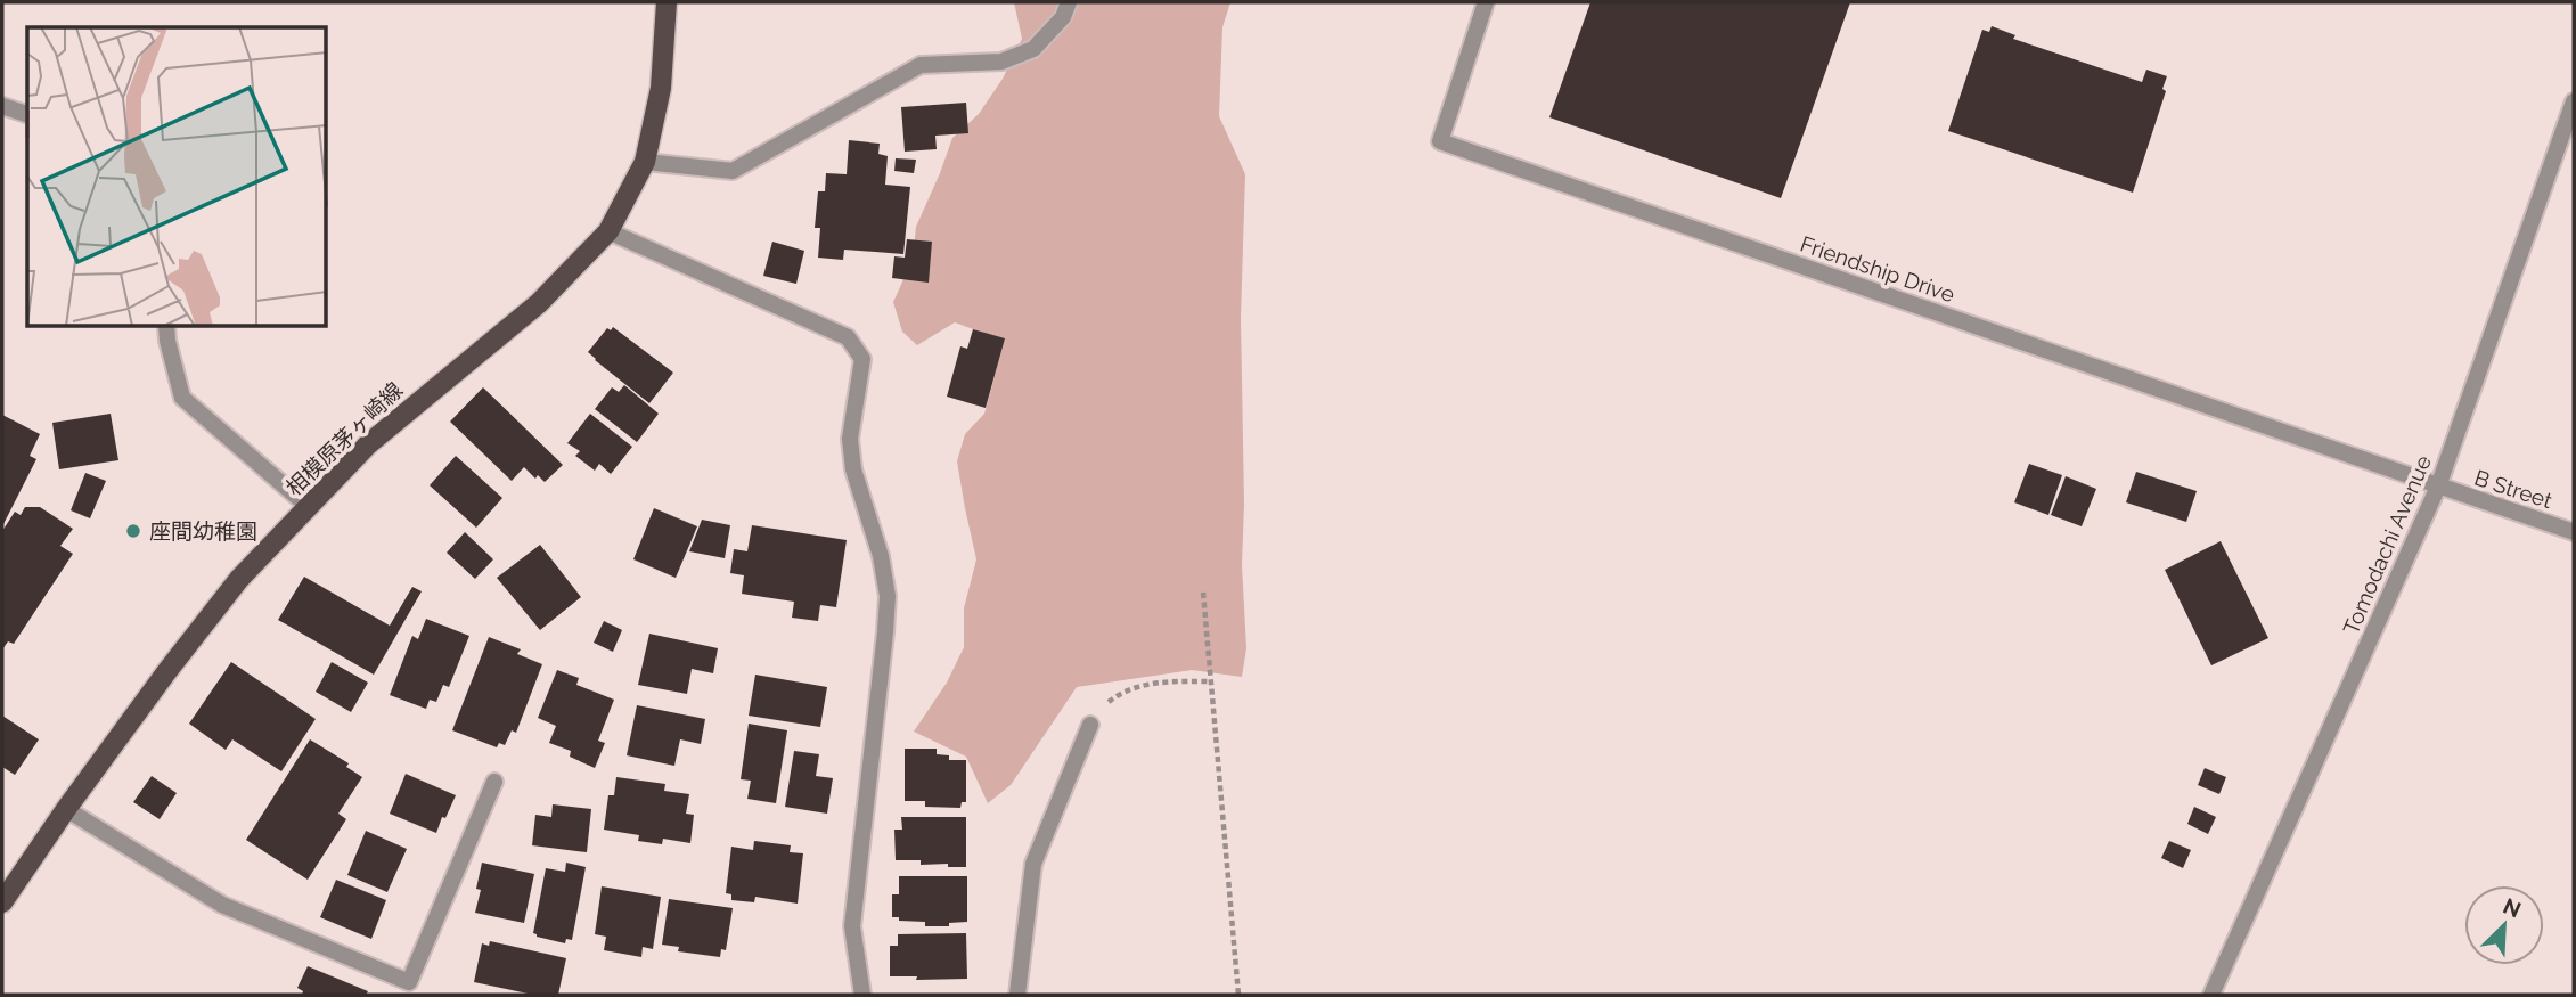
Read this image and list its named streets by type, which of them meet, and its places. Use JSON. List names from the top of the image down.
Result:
{
  "streets": {
    "main road": ["相模原茅ヶ崎線"],
    "street": ["Friendship Drive", "B Street", "Tomodachi Avenue"]
  },
  "crossings": [
    ["Friendship Drive", "B Street"],
    ["Friendship Drive", "Tomodachi Avenue"],
    ["B Street", "Tomodachi Avenue"]
  ],
  "places": ["座間幼稚園"],
  "north": "top right"
}
